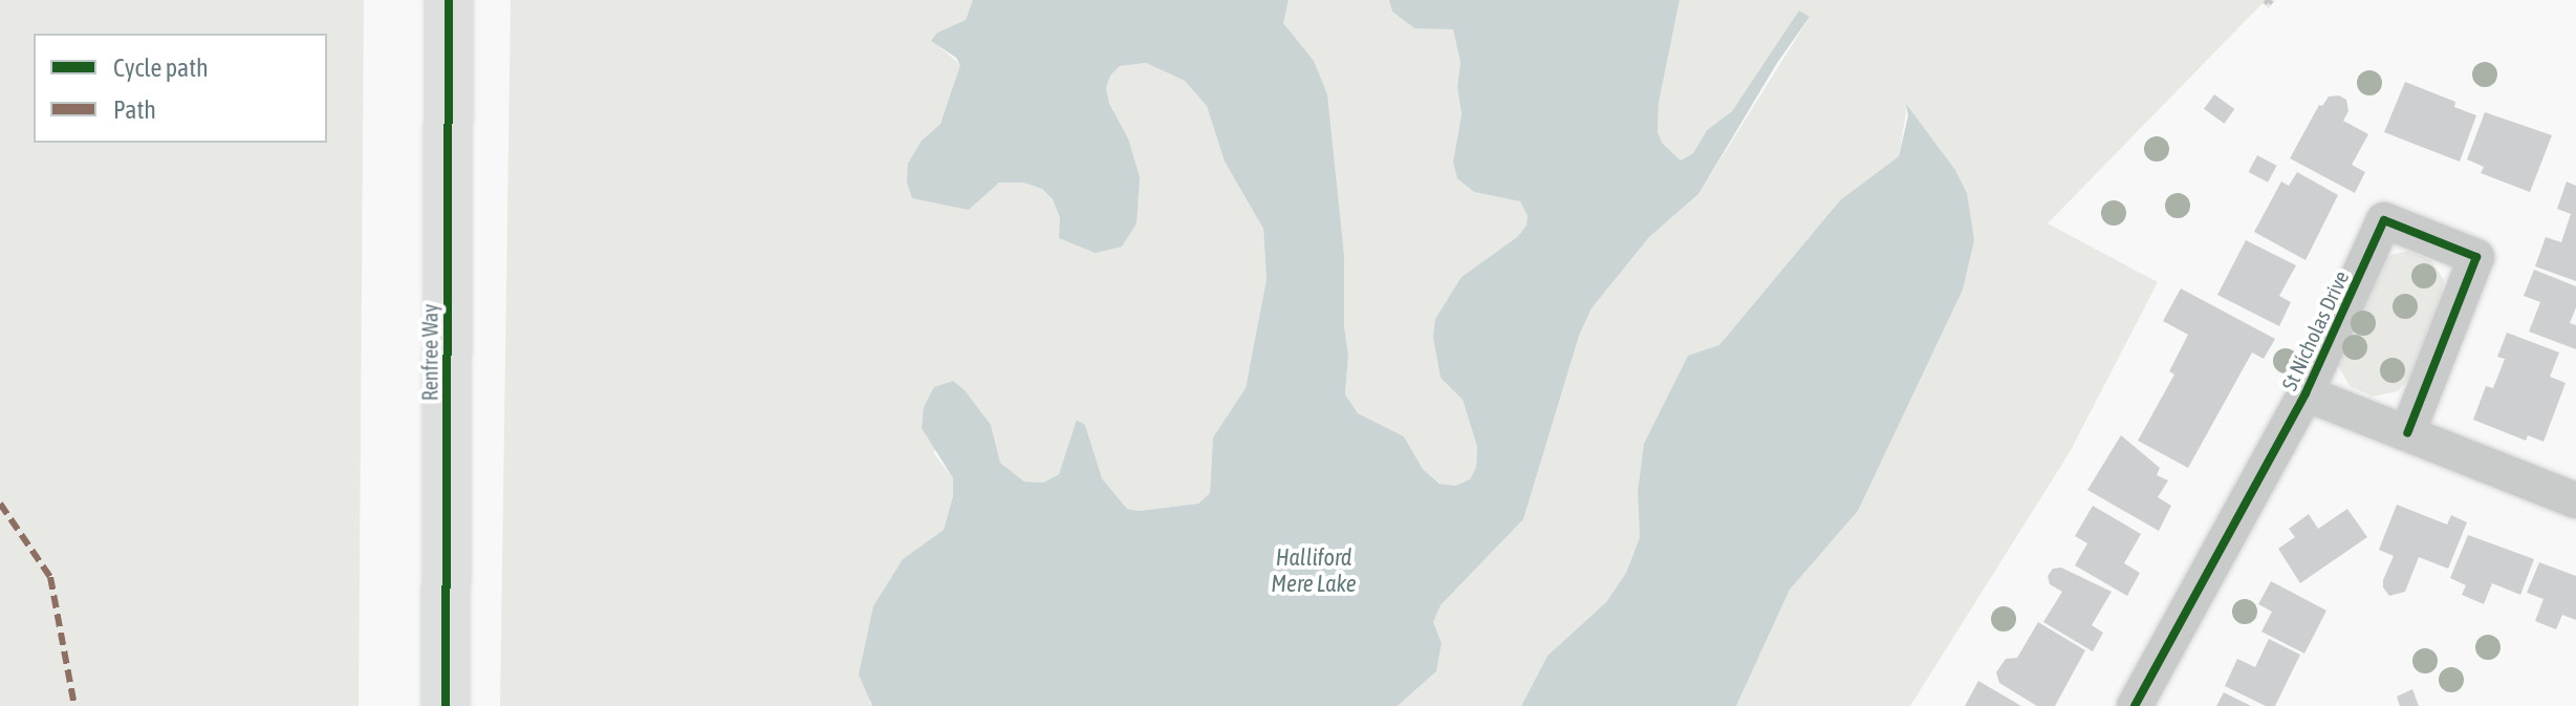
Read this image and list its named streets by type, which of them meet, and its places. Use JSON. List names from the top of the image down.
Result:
{
  "streets": {
    "main road": ["Renfree Way"],
    "street": ["St Nicholas Drive"]
  },
  "water": ["Halliford Mere Lake"],
  "legend": ["Cycle path", "Path"]
}
